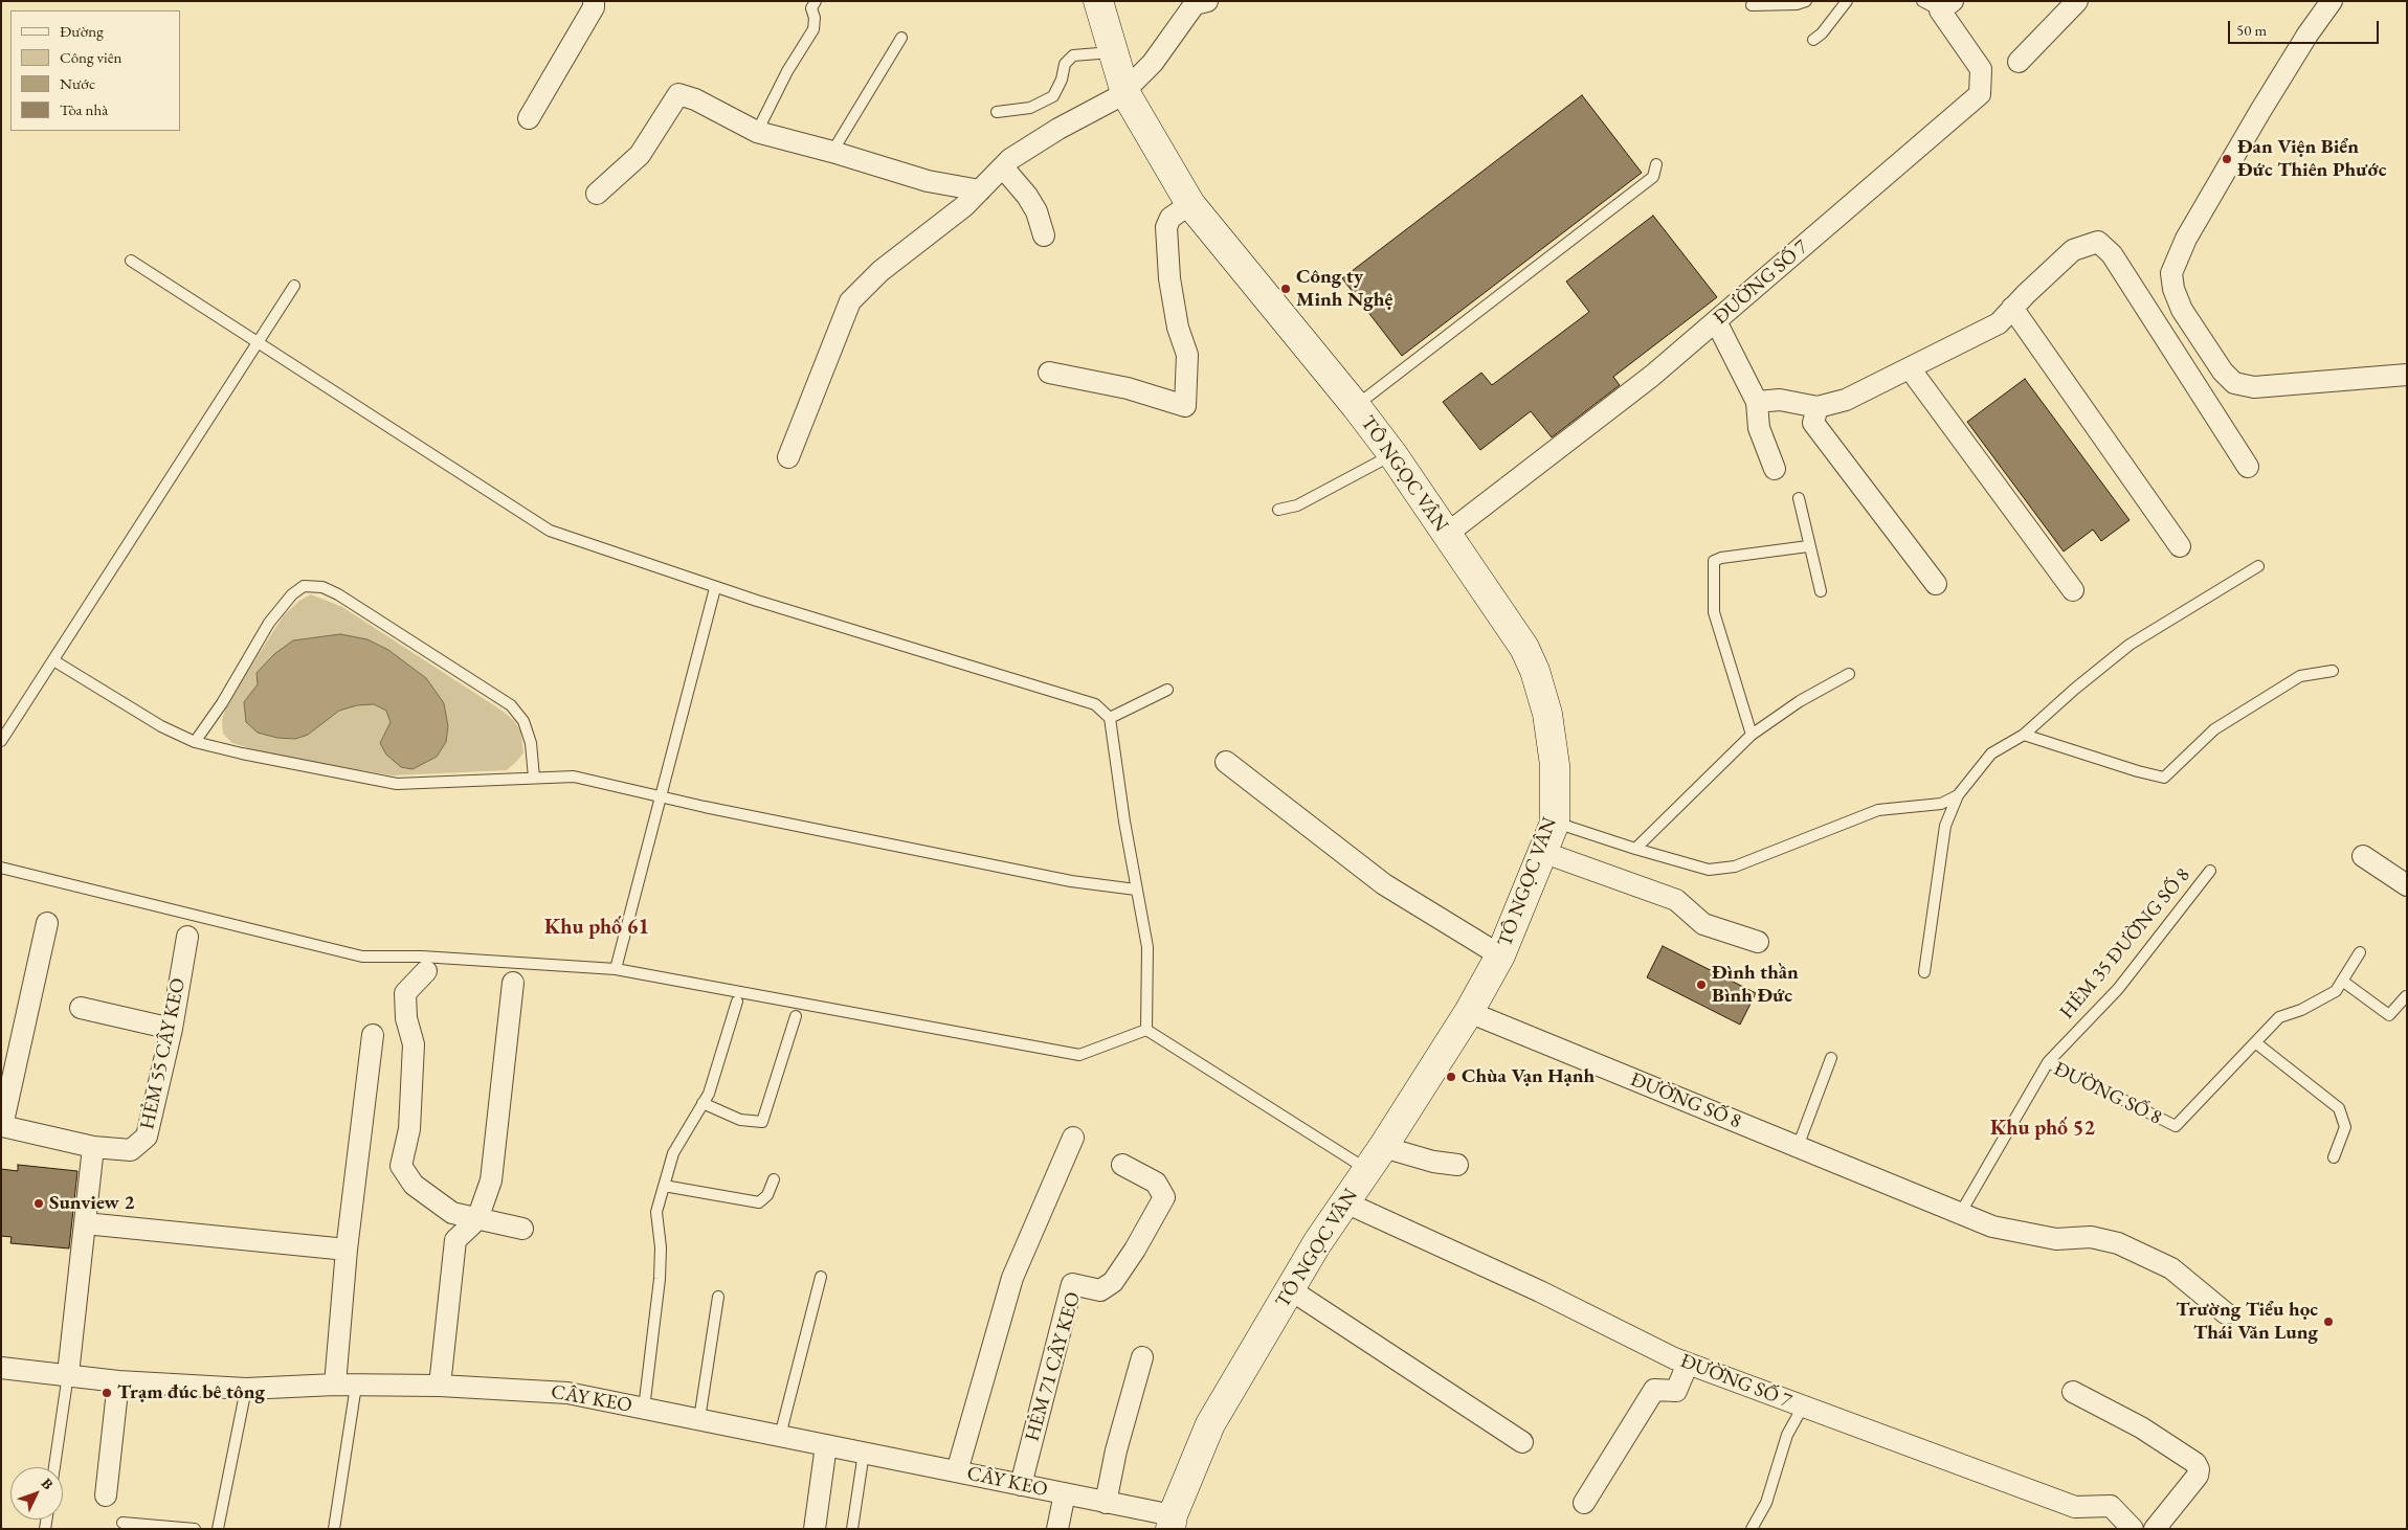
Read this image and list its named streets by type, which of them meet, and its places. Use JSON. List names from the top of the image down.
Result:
{
  "streets": {
    "main road": ["TÔ NGỌC VÂN"],
    "street": [
      "ĐƯỜNG SỐ 7",
      "HẺM 55 CÂY KEO",
      "ĐƯỜNG SỐ 8",
      "HẺM 71 CÂY KEO",
      "CÂY KEO"
    ],
    "lane": ["HẺM 35 ĐƯỜNG SỐ 8"]
  },
  "crossings": [
    ["ĐƯỜNG SỐ 7", "TÔ NGỌC VÂN"],
    ["TÔ NGỌC VÂN", "ĐƯỜNG SỐ 8"],
    ["TÔ NGỌC VÂN", "CÂY KEO"],
    ["HẺM 35 ĐƯỜNG SỐ 8", "ĐƯỜNG SỐ 8"],
    ["HẺM 71 CÂY KEO", "CÂY KEO"]
  ],
  "districts": ["Khu phố 61", "Khu phố 52"],
  "places": [
    "Đan Viện Biển Đức Thiên Phước",
    "Công ty Minh Nghệ",
    "Đình thần Bình Đức",
    "Chùa Vạn Hạnh",
    "Sunview 2",
    "Trường Tiểu học Thái Văn Lung",
    "Trạm đúc bê tông"
  ],
  "legend": [
    "Đường",
    "Công viên",
    "Nước",
    "Tòa nhà"
  ],
  "scale_bar": "50 m",
  "north": "top right"
}
